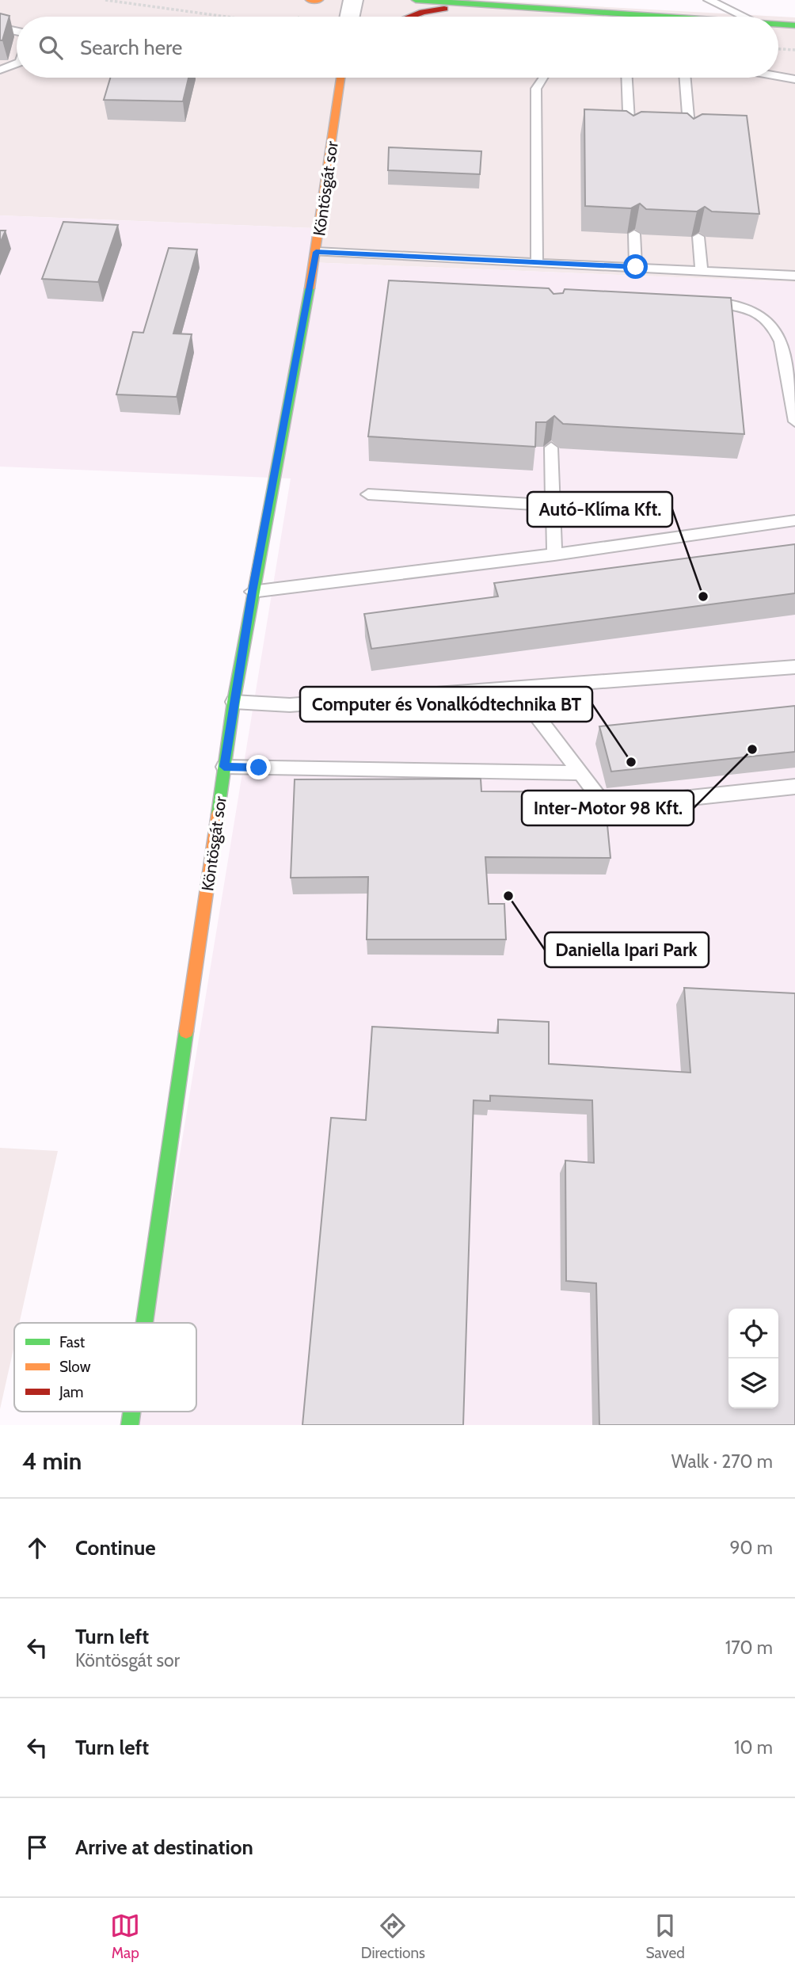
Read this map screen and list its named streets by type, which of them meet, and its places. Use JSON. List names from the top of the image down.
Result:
{
  "streets": {
    "street": ["Köntösgát sor"]
  },
  "places": [
    "Autó-Klíma Kft.",
    "Inter-Motor 98 Kft.",
    "Computer és Vonalkódtechnika BT",
    "Daniella Ipari Park"
  ],
  "legend": ["Fast", "Slow", "Jam"],
  "page": {
    "search": "Search here",
    "heading": ["4 min", "Walk · 270 m"],
    "list": [
      ["Continue", "90 m"],
      ["Turn left", "Köntösgát sor", "170 m"],
      ["Turn left", "10 m"],
      "Arrive at destination"
    ],
    "nav": ["Map", "Directions", "Saved"]
  }
}
